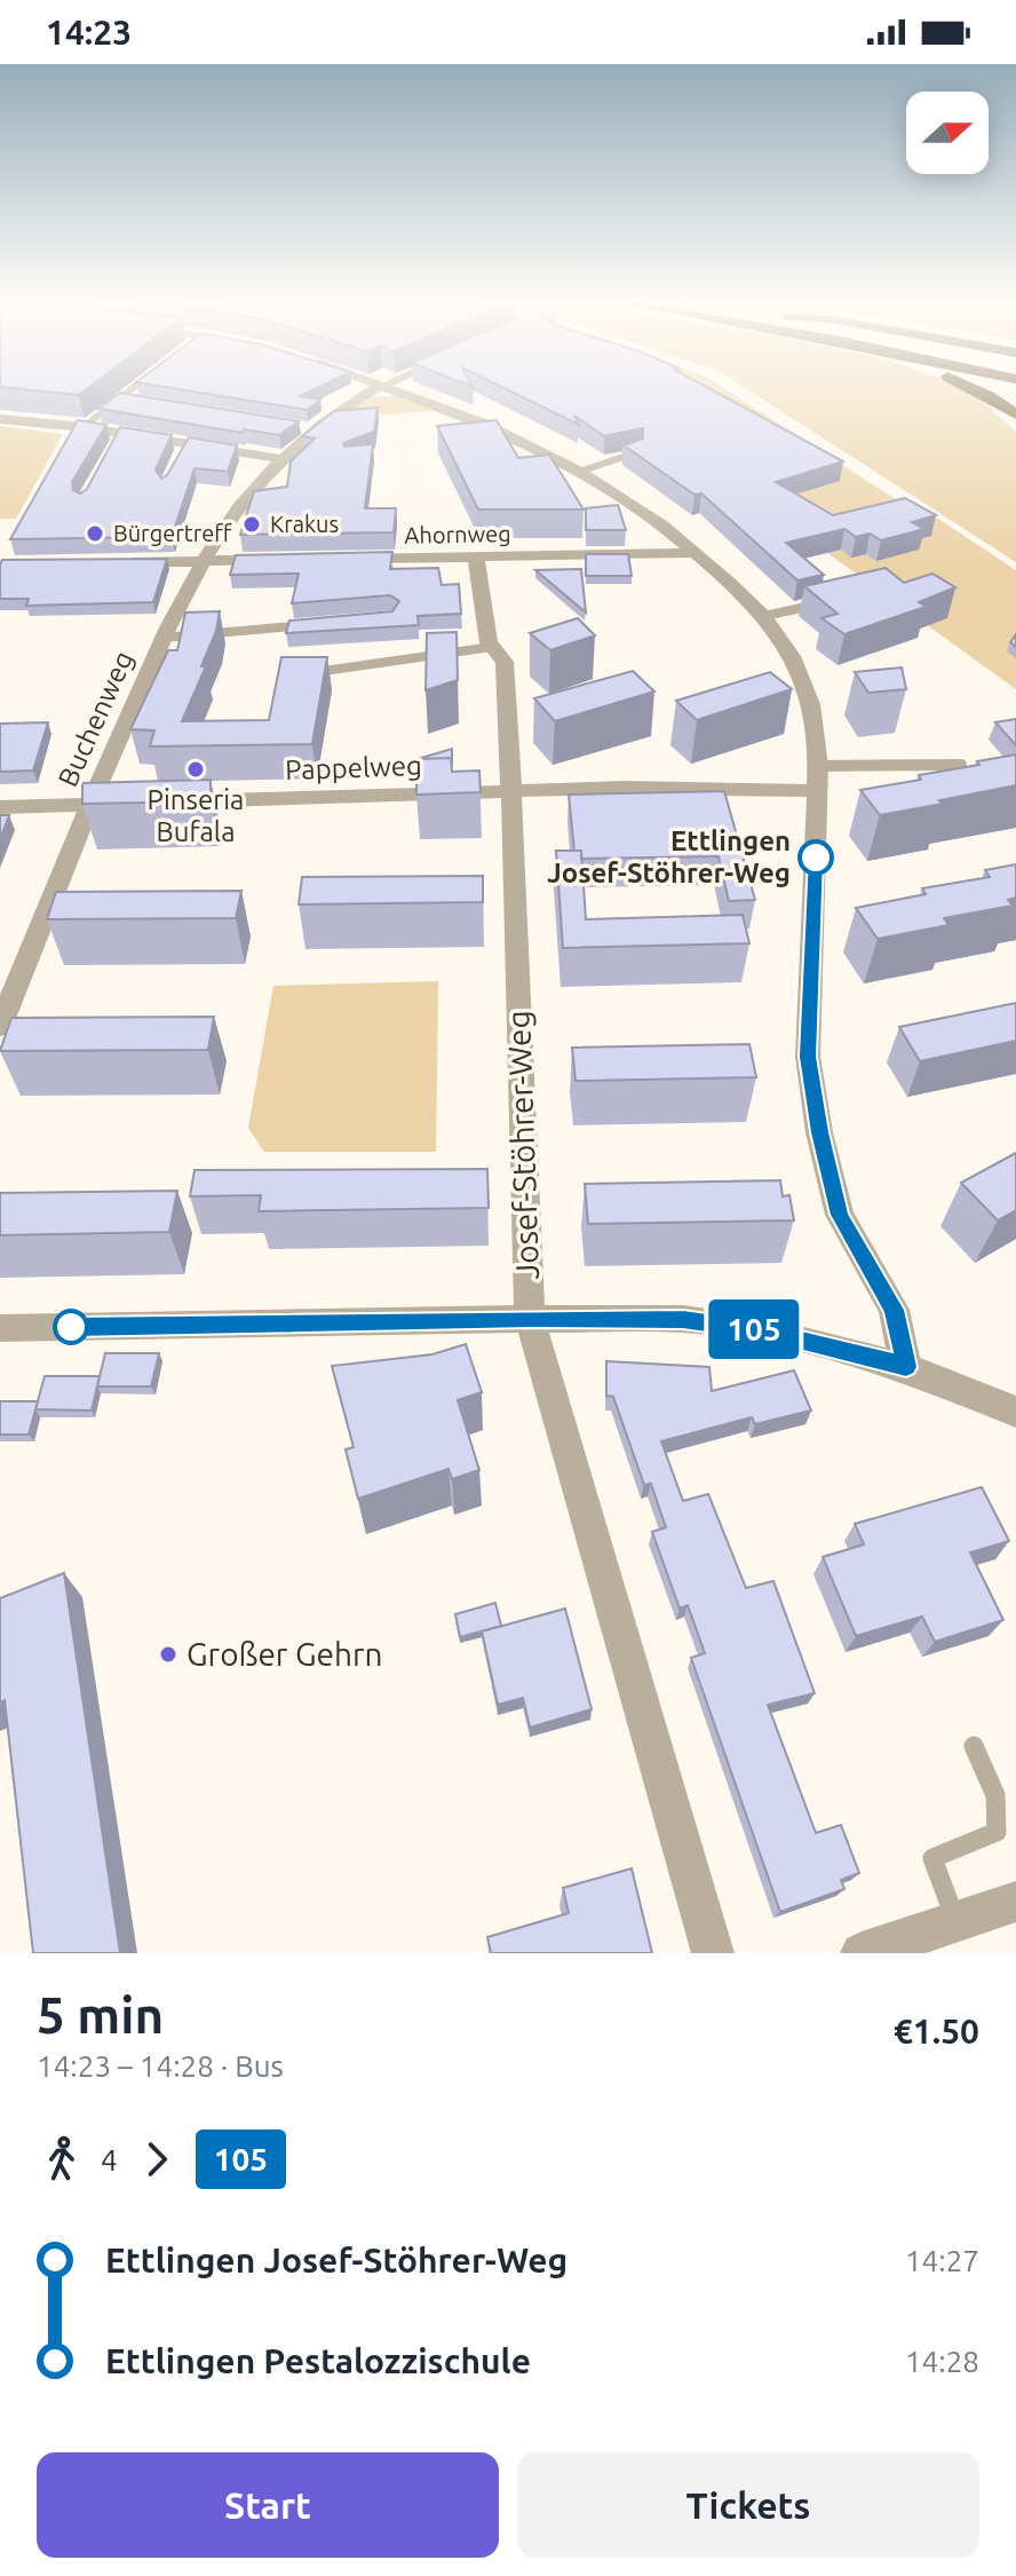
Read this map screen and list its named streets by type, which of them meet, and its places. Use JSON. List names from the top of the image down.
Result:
{
  "streets": {
    "street": [
      "Ahornweg",
      "Buchenweg",
      "Pappelweg",
      "Josef-Stöhrer-Weg"
    ]
  },
  "crossings": [
    ["Ahornweg", "Josef-Stöhrer-Weg"],
    ["Buchenweg", "Pappelweg"],
    ["Pappelweg", "Josef-Stöhrer-Weg"]
  ],
  "places": [
    "Krakus",
    "Bürgertreff",
    "Pinseria Bufala",
    "Ettlingen Josef-Stöhrer-Weg",
    "Großer Gehrn"
  ],
  "lines": ["bus line 105"],
  "north": "right",
  "page": {
    "status": "14:23",
    "on_map": "105",
    "heading": ["5 min", "14:23 – 14:28 · Bus", "€1.50"],
    "legs": ["4", "105"],
    "list": [
      {
        "name": "Ettlingen Josef-Stöhrer-Weg",
        "value": "14:27"
      },
      {
        "name": "Ettlingen Pestalozzischule",
        "value": "14:28"
      }
    ],
    "buttons": ["Start", "Tickets"]
  }
}
